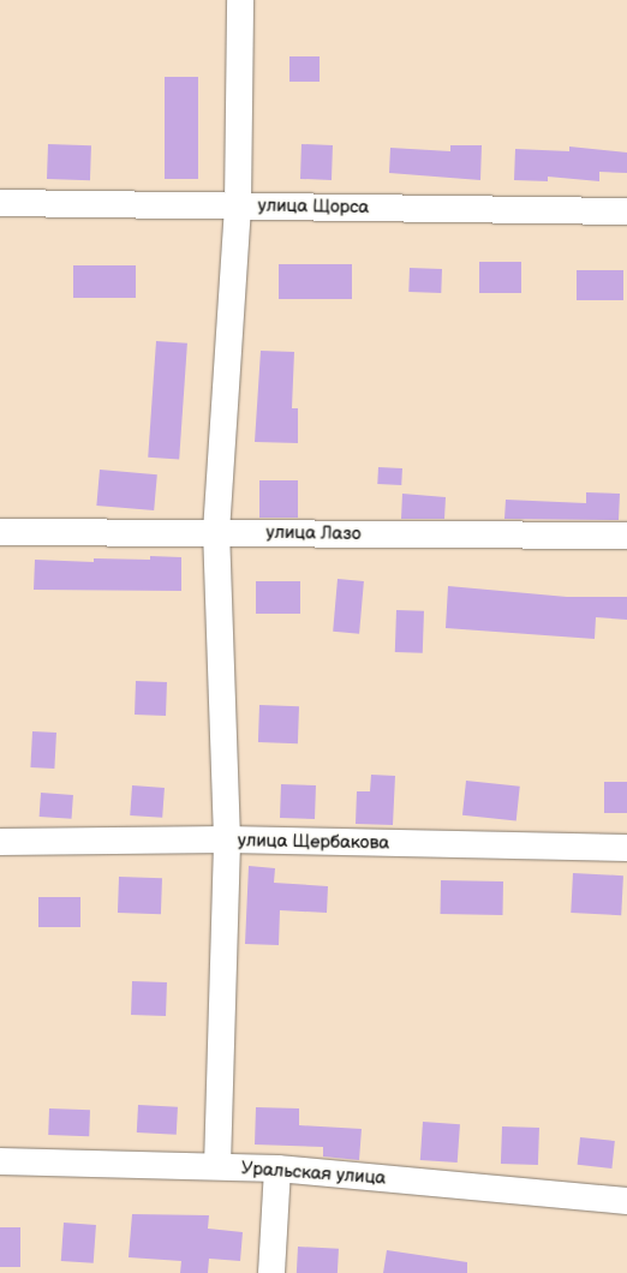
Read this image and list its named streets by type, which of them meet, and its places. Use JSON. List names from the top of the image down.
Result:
{
  "streets": {
    "street": [
      "улица Щорса",
      "улица Лазо",
      "улица Щербакова",
      "Уральская улица"
    ]
  }
}
